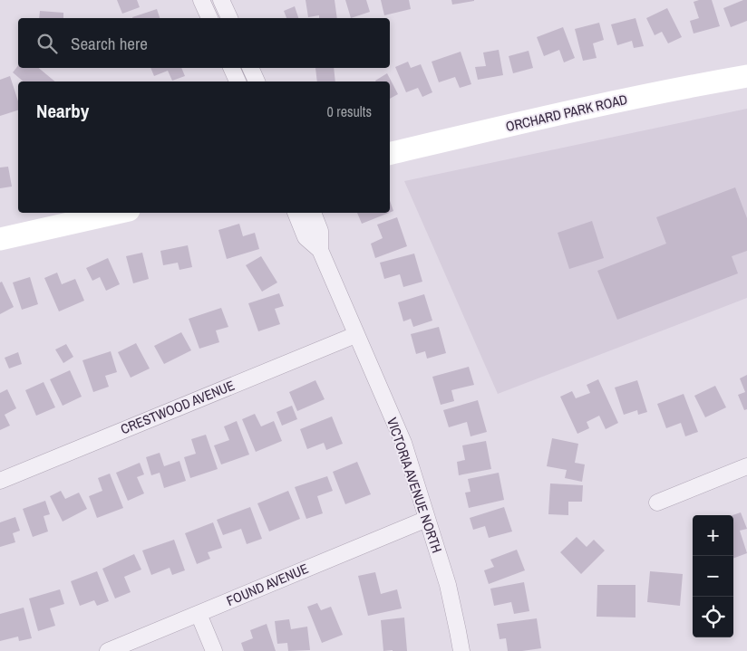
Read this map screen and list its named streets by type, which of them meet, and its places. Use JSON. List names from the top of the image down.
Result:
{
  "streets": {
    "street": [
      "ORCHARD PARK ROAD",
      "CRESTWOOD AVENUE",
      "VICTORIA AVENUE NORTH",
      "FOUND AVENUE"
    ]
  },
  "crossings": [
    ["CRESTWOOD AVENUE", "VICTORIA AVENUE NORTH"],
    ["VICTORIA AVENUE NORTH", "FOUND AVENUE"]
  ],
  "page": {
    "search": "Search here",
    "heading": ["Nearby", "0 results"],
    "map_buttons": ["+", "−"]
  }
}
